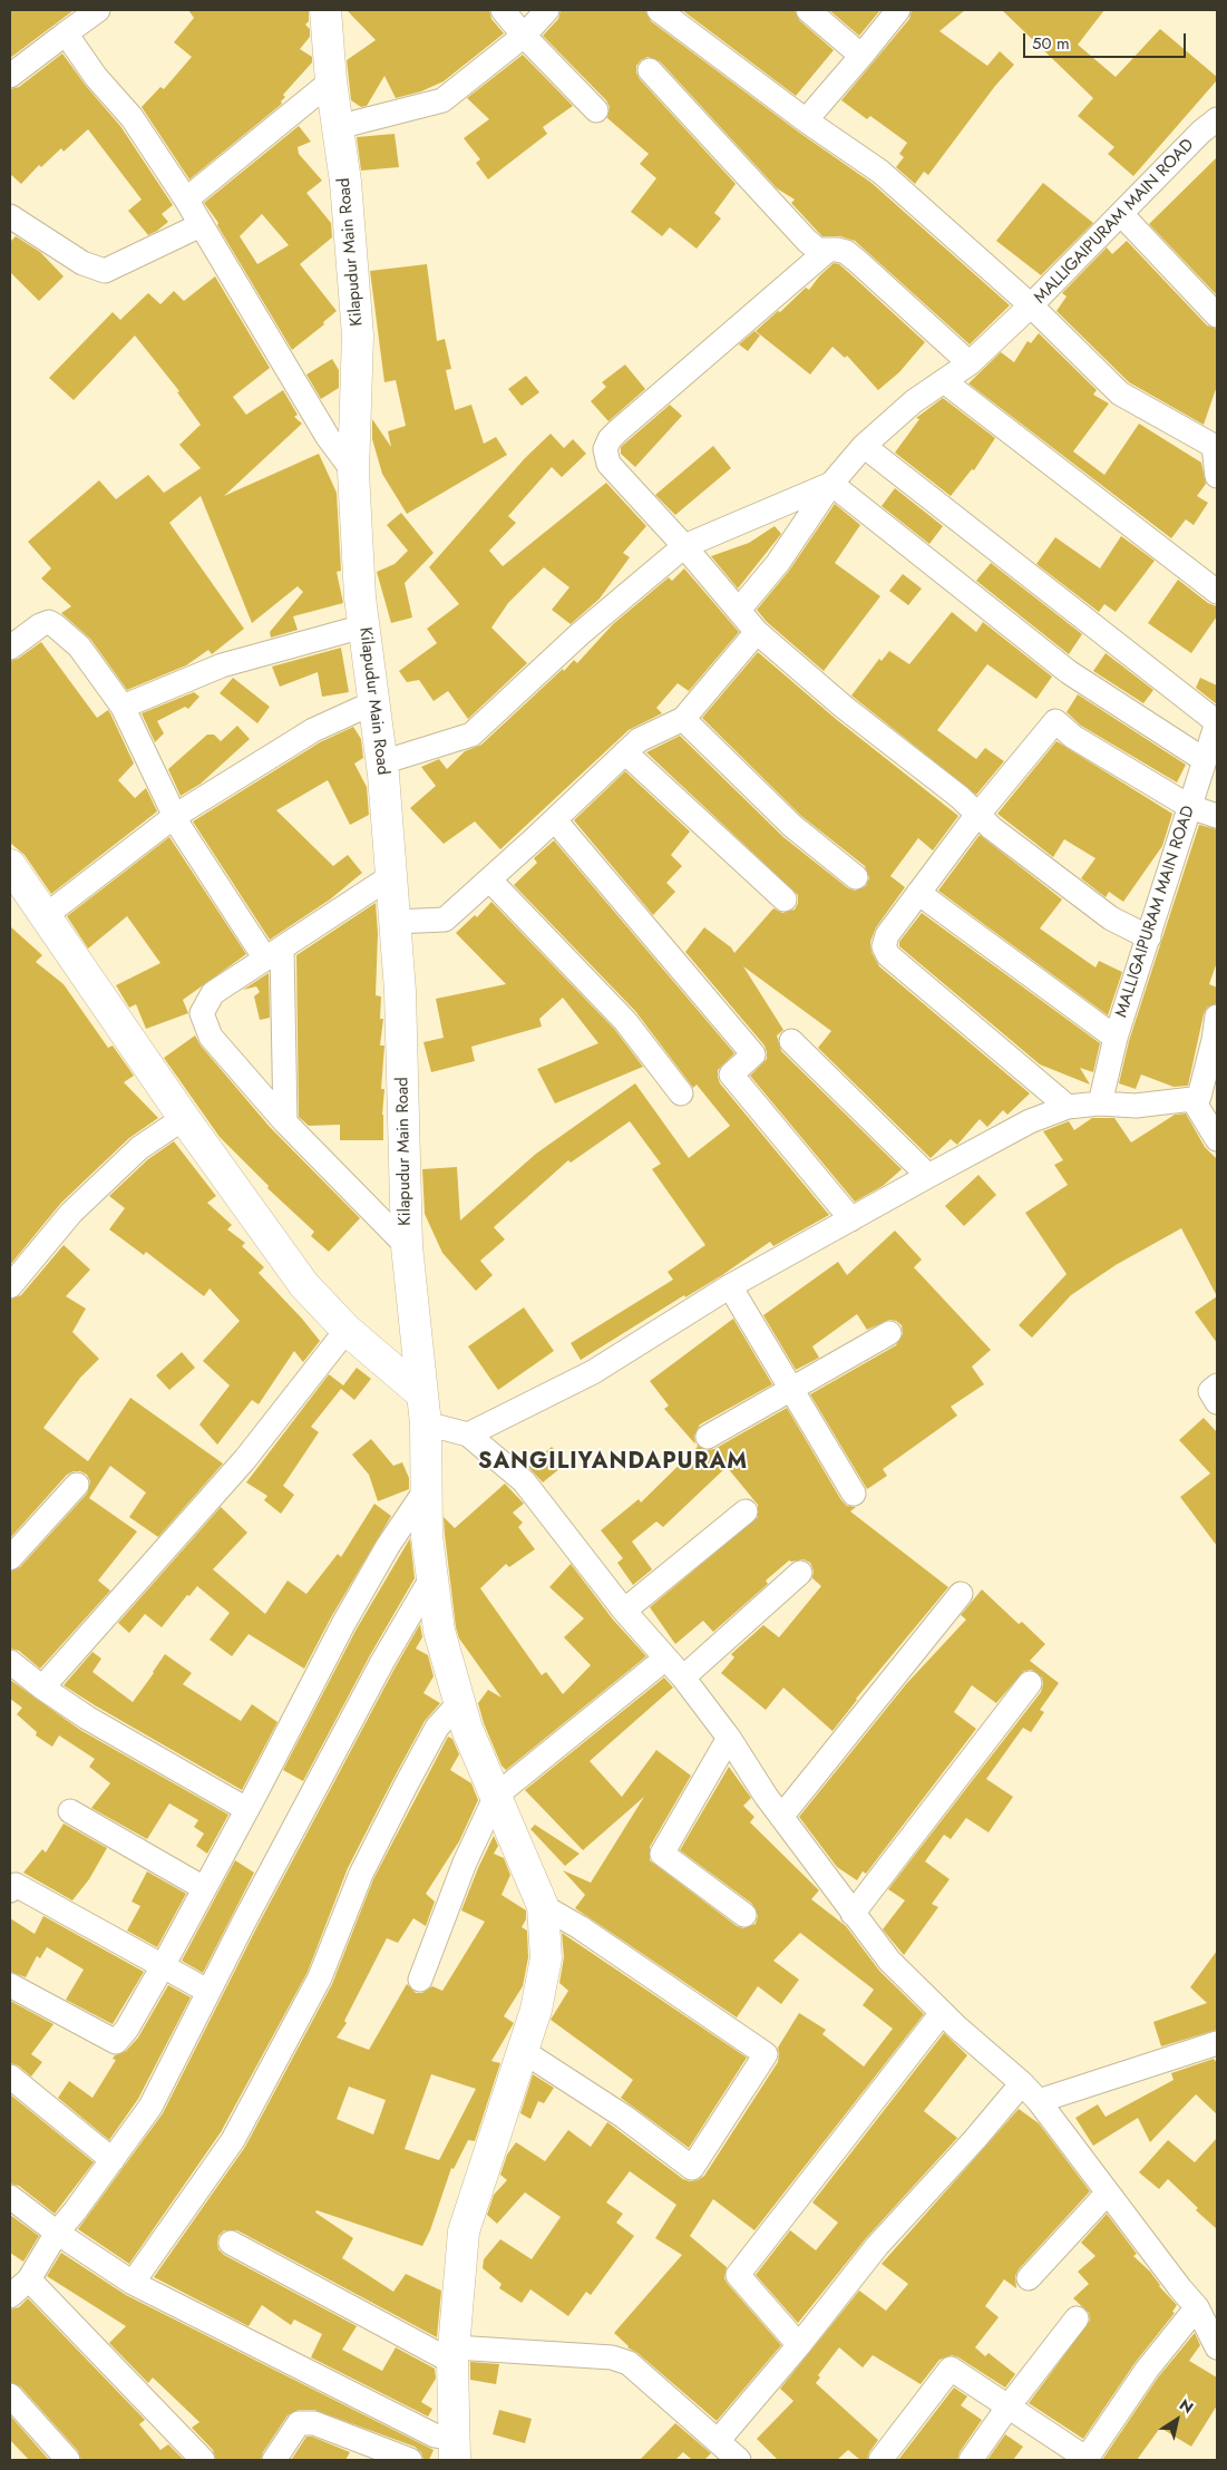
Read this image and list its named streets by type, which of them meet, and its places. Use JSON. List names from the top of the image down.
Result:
{
  "streets": {
    "main road": ["Kilapudur Main Road"],
    "street": ["MALLIGAIPURAM MAIN ROAD"]
  },
  "districts": ["SANGILIYANDAPURAM"],
  "scale_bar": "50 m",
  "north": "top right"
}
